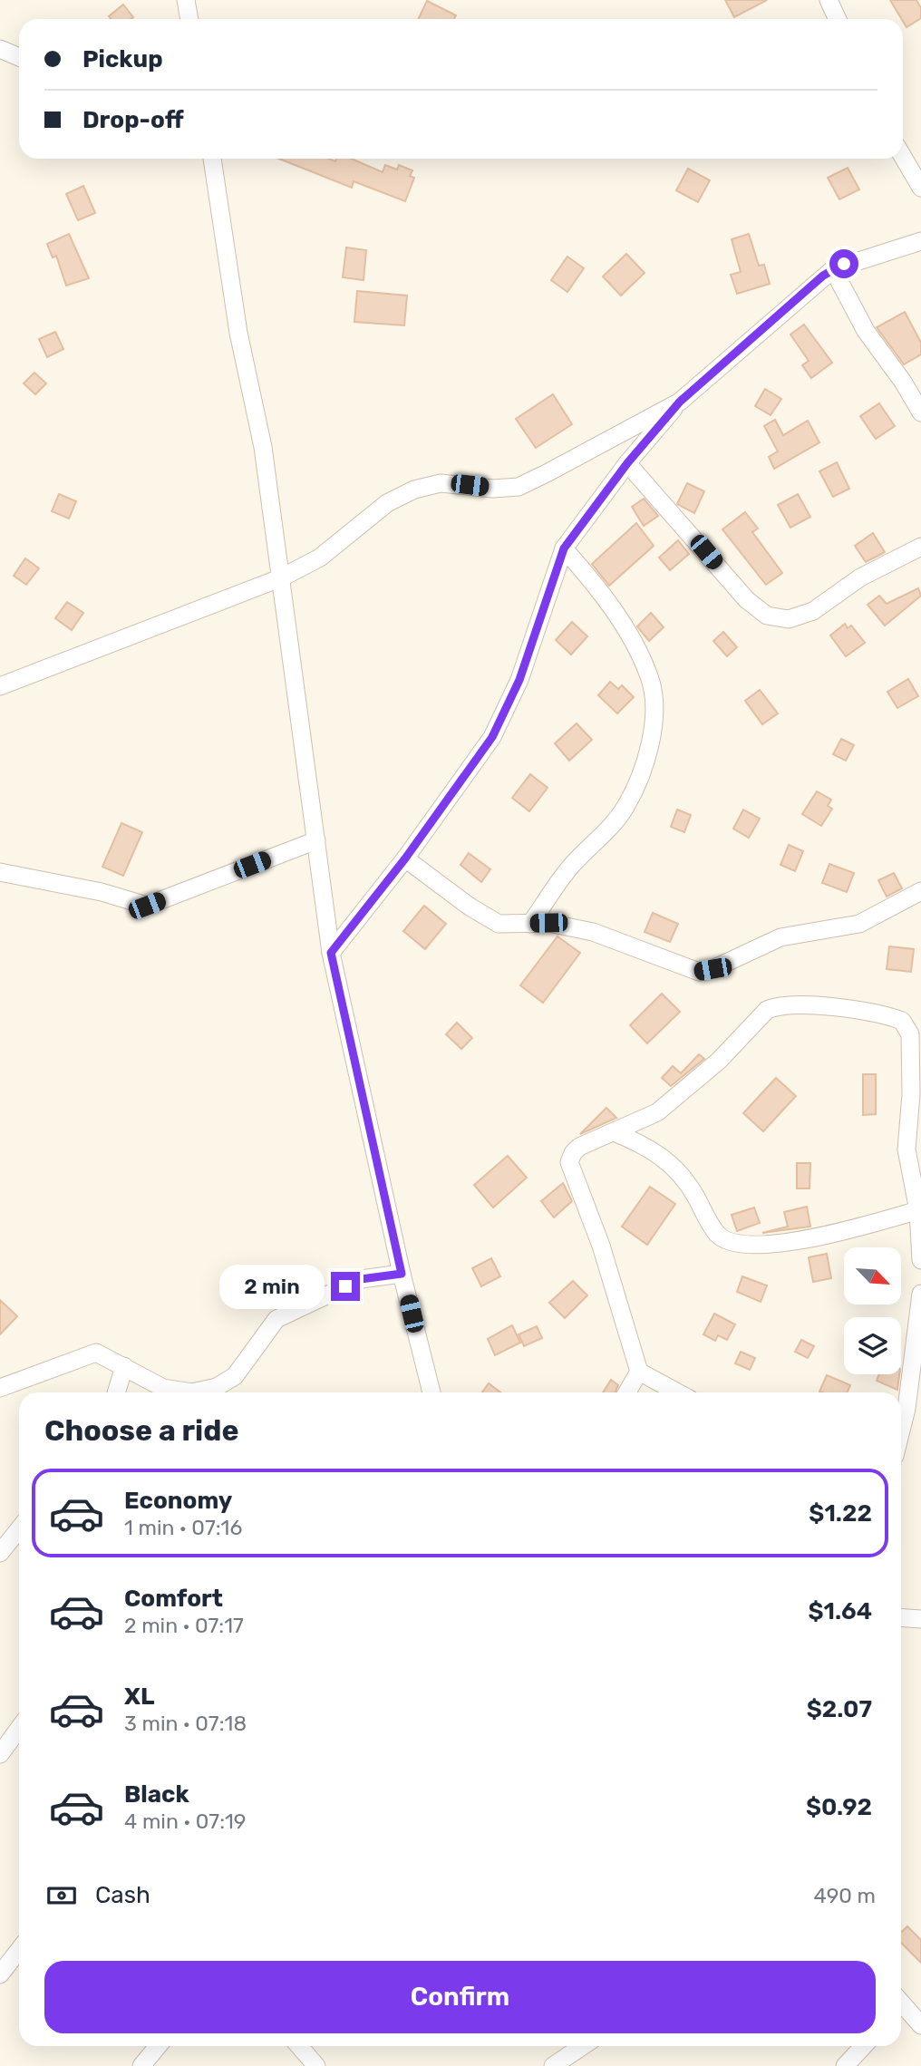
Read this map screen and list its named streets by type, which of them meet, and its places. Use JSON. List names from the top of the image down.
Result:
{
  "north": "bottom right",
  "page": {
    "banner": ["Pickup", "Drop-off"],
    "bubble": "2 min",
    "heading": "Choose a ride",
    "list": [
      {
        "name": "Economy",
        "note": "1 min · 07:16",
        "value": "$1.22"
      },
      {
        "name": "Comfort",
        "note": "2 min · 07:17",
        "value": "$1.64"
      },
      {
        "name": "XL",
        "note": "3 min · 07:18",
        "value": "$2.07"
      },
      {
        "name": "Black",
        "note": "4 min · 07:19",
        "value": "$0.92"
      }
    ],
    "pay": ["Cash", "490 m"],
    "buttons": "Confirm"
  }
}
